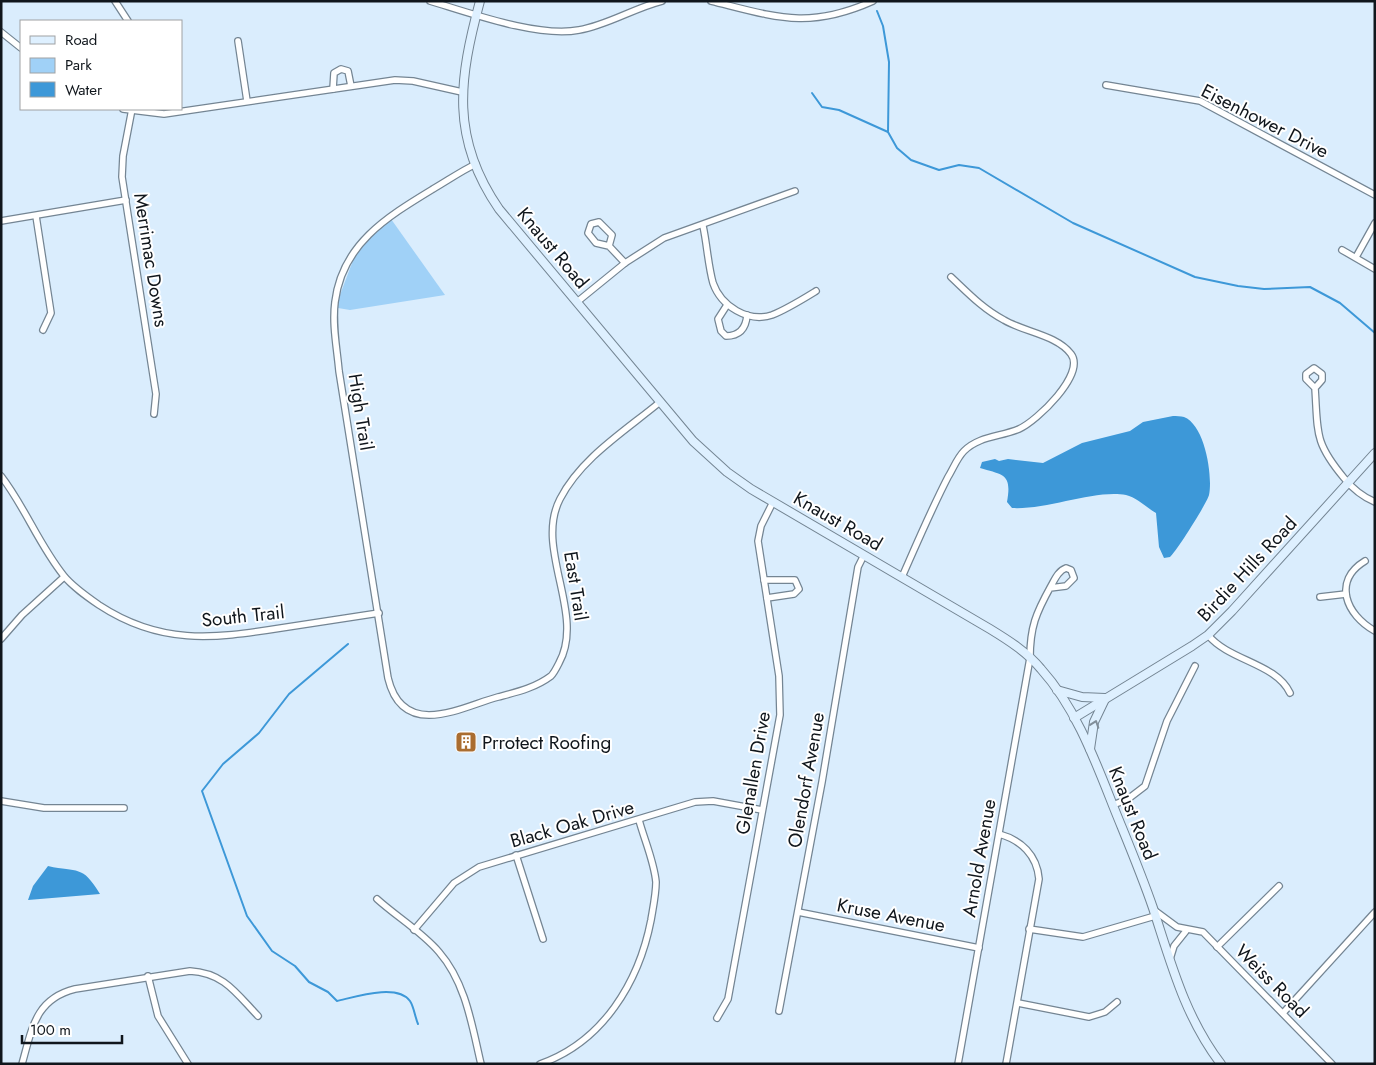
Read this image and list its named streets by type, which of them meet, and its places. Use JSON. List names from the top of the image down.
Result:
{
  "streets": {
    "main road": ["Knaust Road", "Birdie Hills Road"],
    "street": [
      "Eisenhower Drive",
      "Merrimac Downs",
      "High Trail",
      "East Trail",
      "South Trail",
      "Glenallen Drive",
      "Olendorf Avenue",
      "Black Oak Drive",
      "Arnold Avenue",
      "Kruse Avenue",
      "Weiss Road"
    ]
  },
  "crossings": [
    ["Knaust Road", "High Trail"],
    ["Knaust Road", "Birdie Hills Road"],
    ["Knaust Road", "East Trail"],
    ["Knaust Road", "Glenallen Drive"],
    ["Knaust Road", "Olendorf Avenue"],
    ["Knaust Road", "Arnold Avenue"],
    ["Knaust Road", "Weiss Road"],
    ["High Trail", "East Trail"],
    ["High Trail", "South Trail"],
    ["Glenallen Drive", "Black Oak Drive"],
    ["Olendorf Avenue", "Kruse Avenue"],
    ["Arnold Avenue", "Kruse Avenue"]
  ],
  "places": {
    "building": ["Prrotect Roofing"]
  },
  "legend": ["Road", "Park", "Water"],
  "scale_bar": "100 m"
}
